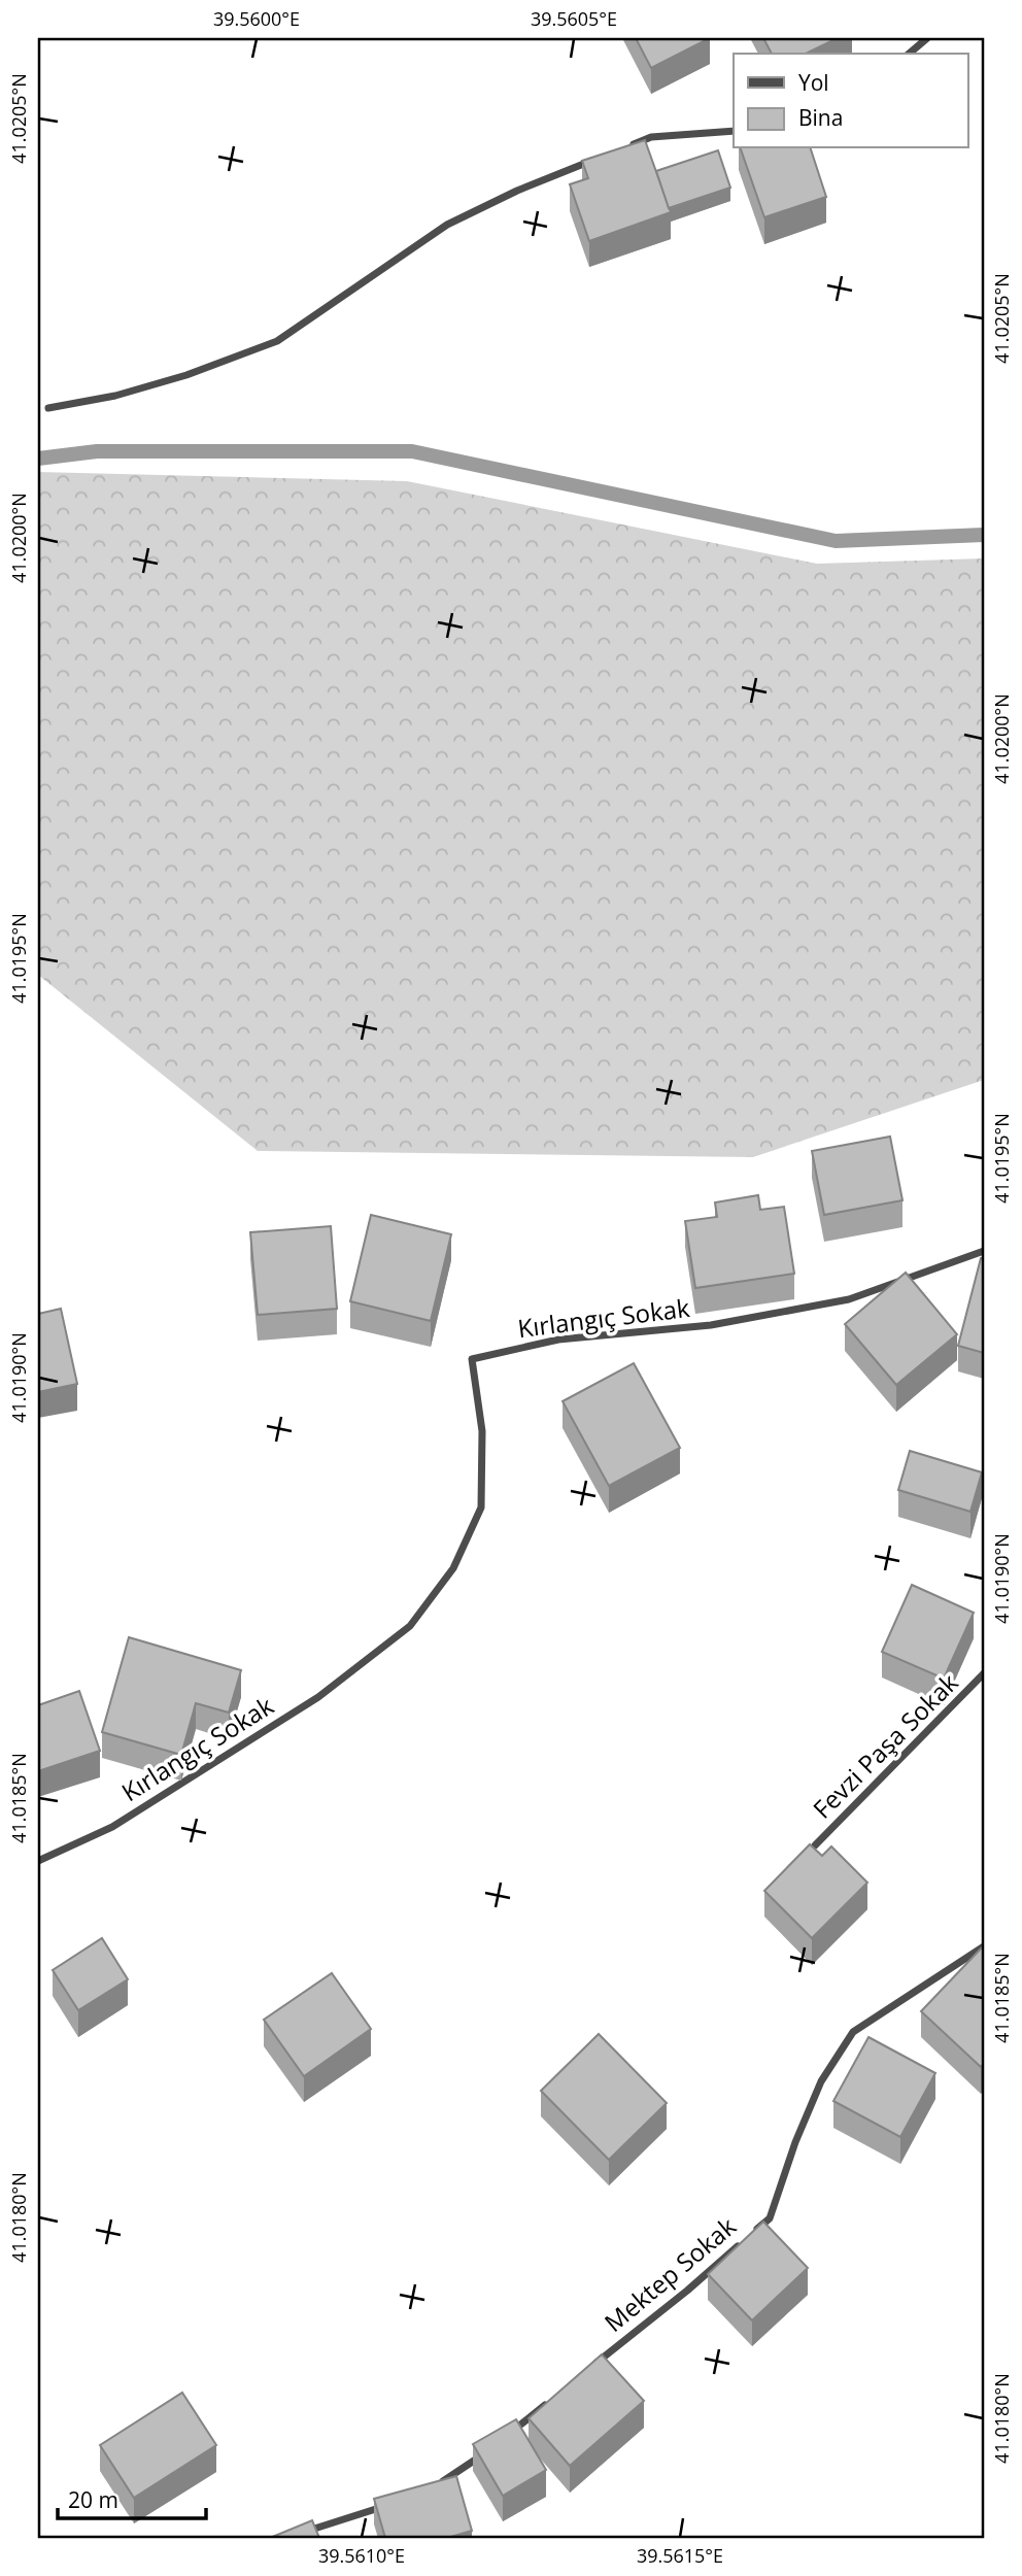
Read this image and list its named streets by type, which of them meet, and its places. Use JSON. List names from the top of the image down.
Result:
{
  "streets": {
    "street": ["Kırlangıç Sokak", "Fevzi Paşa Sokak", "Mektep Sokak"]
  },
  "legend": ["Yol", "Bina"],
  "scale_bar": "20 m",
  "coordinates": [
    "39.5600°E",
    "39.5605°E",
    "41.0205°N",
    "41.0200°N",
    "41.0195°N",
    "41.0190°N",
    "41.0185°N",
    "41.0180°N",
    "39.5610°E",
    "39.5615°E"
  ]
}
